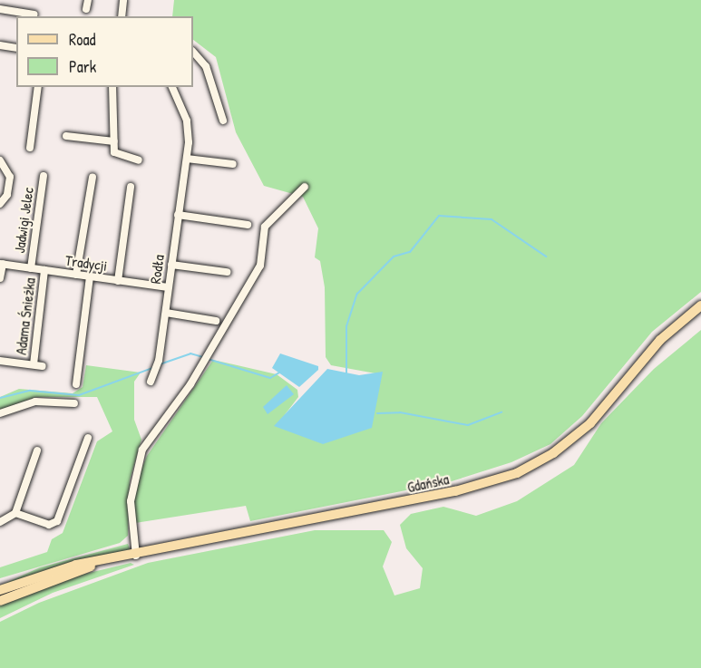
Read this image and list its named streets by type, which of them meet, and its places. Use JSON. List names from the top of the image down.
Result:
{
  "streets": {
    "main road": ["Gdańska"],
    "street": [
      "Jadwigi Jelec",
      "Tradycji",
      "Rodła",
      "Adama Śnieżka"
    ]
  },
  "crossings": [
    ["Jadwigi Jelec", "Tradycji"],
    ["Tradycji", "Rodła"],
    ["Tradycji", "Adama Śnieżka"]
  ],
  "legend": ["Road", "Park"]
}
